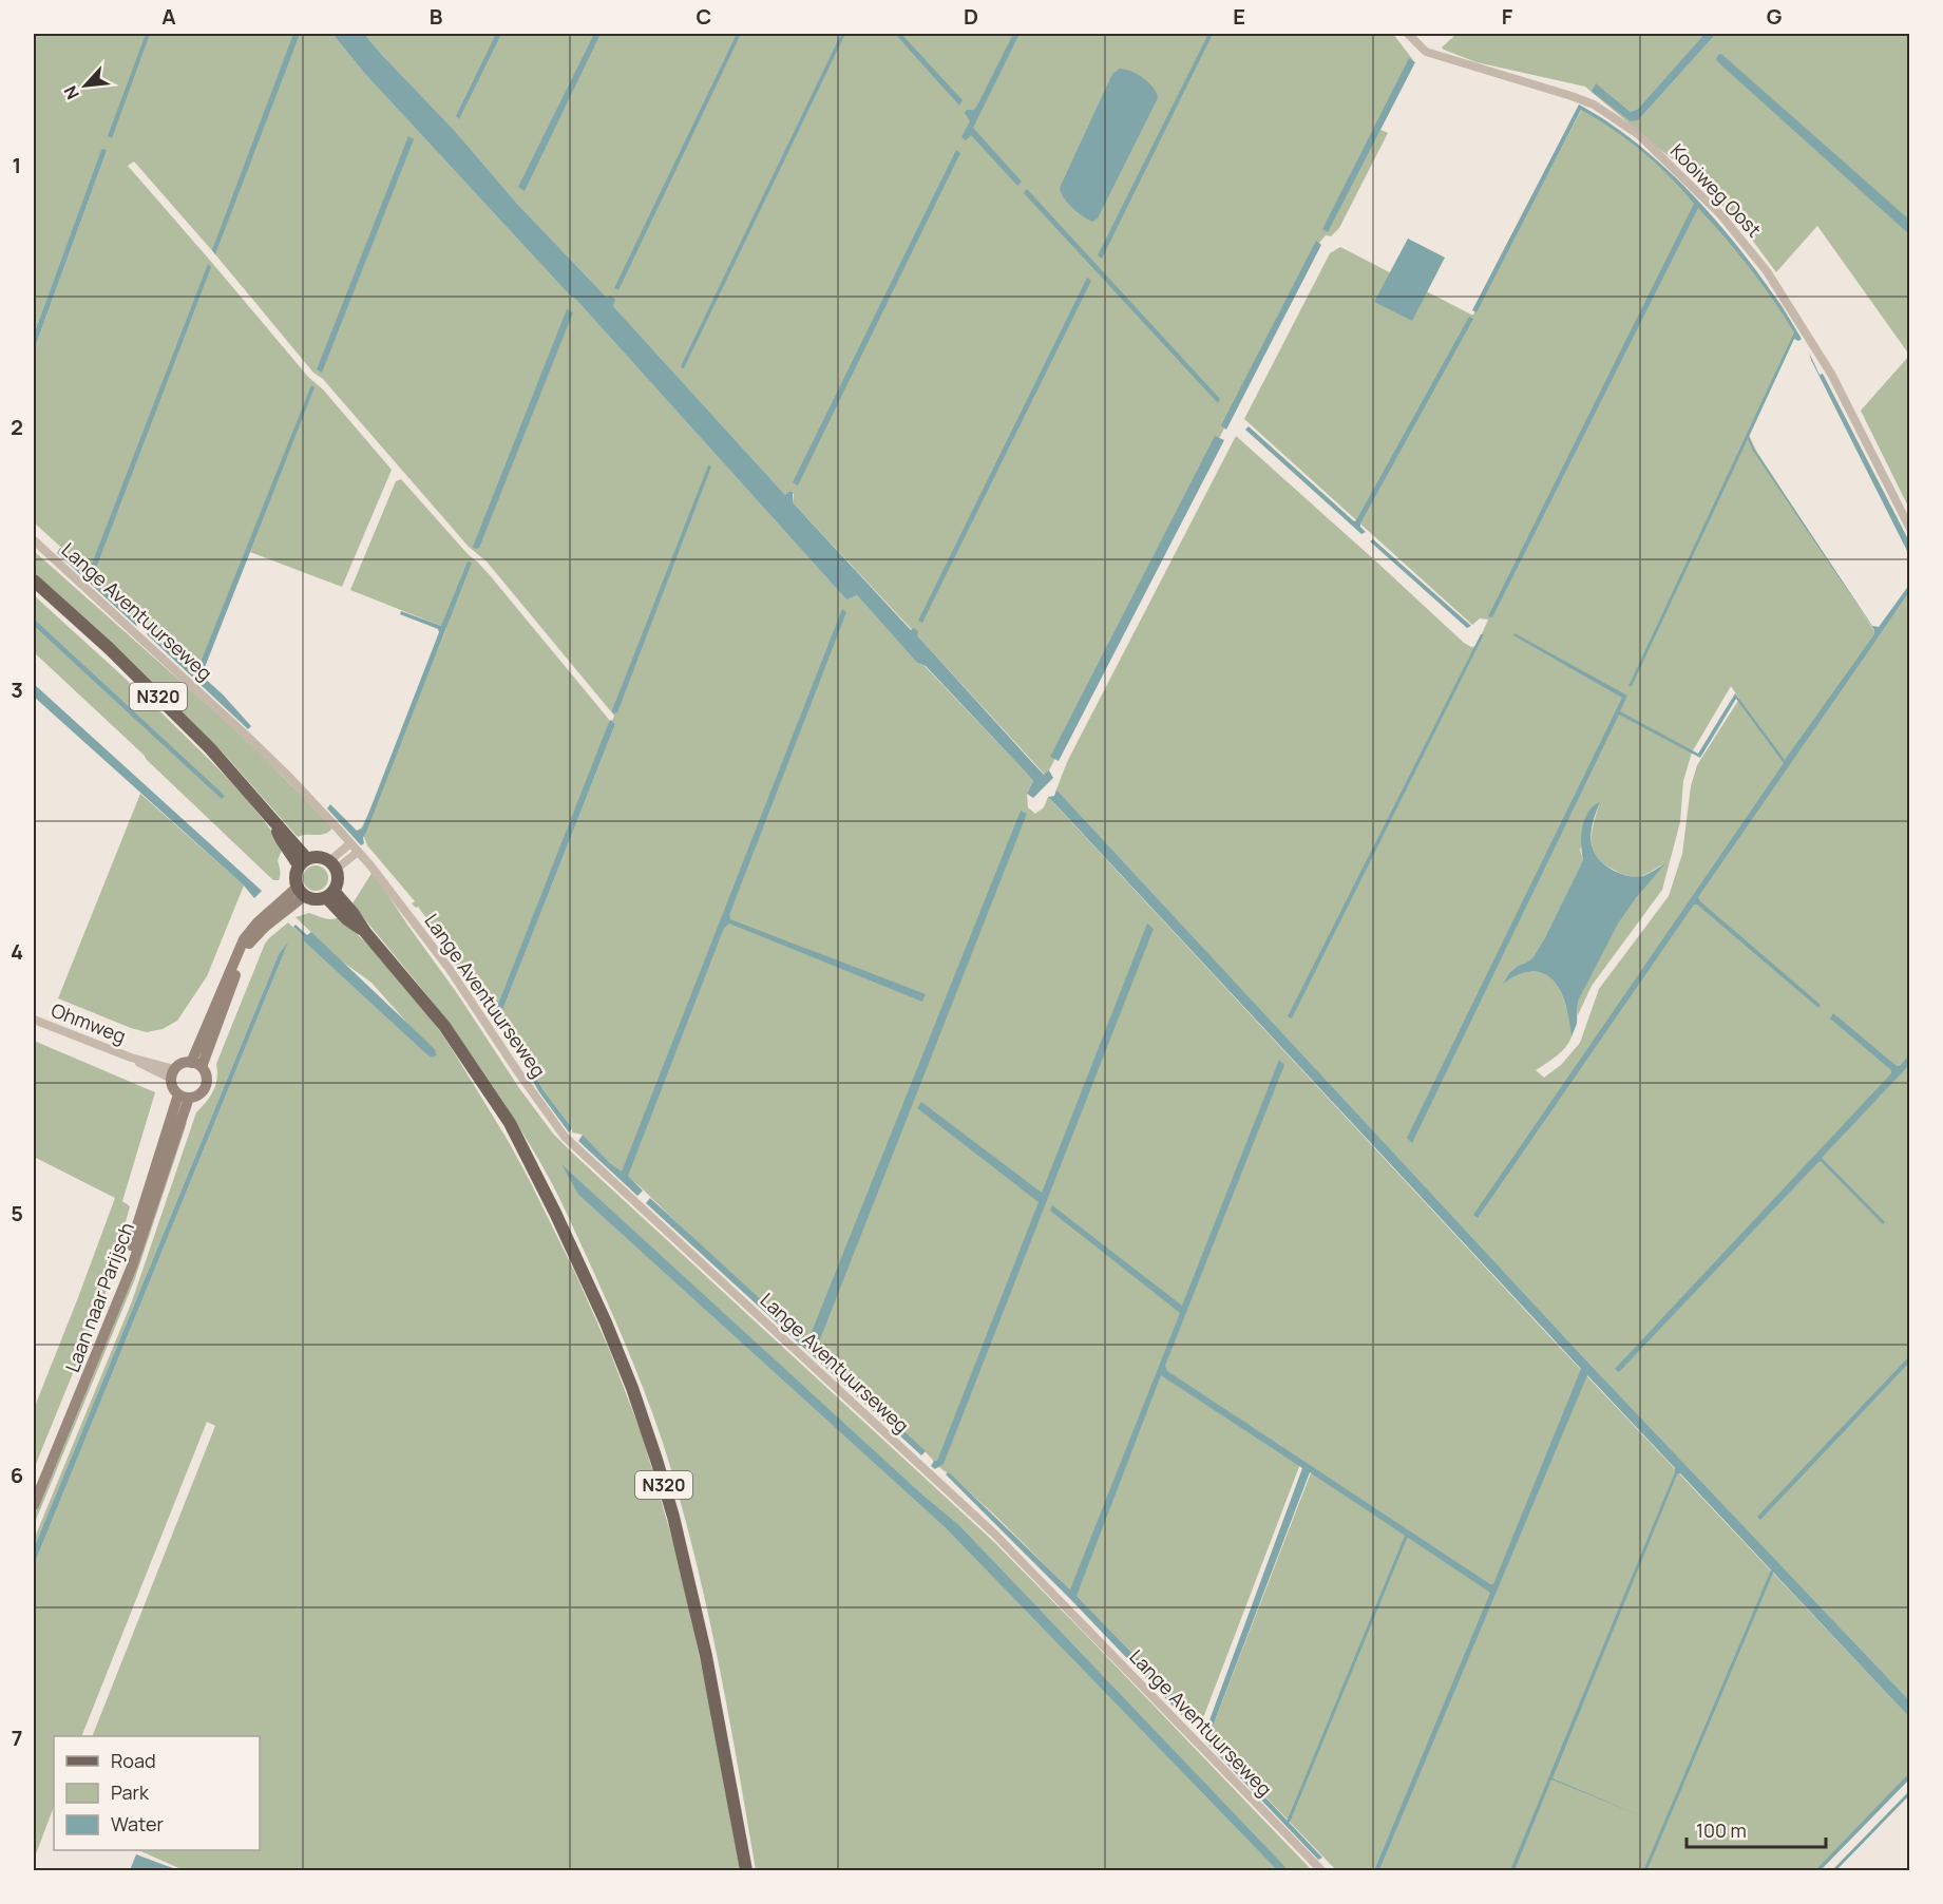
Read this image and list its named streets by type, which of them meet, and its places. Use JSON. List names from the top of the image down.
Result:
{
  "streets": {
    "main road": ["N320"],
    "street": [
      "Kooiweg Oost",
      "Lange Aventuurseweg",
      "Ohmweg",
      "Laan naar Parijsch"
    ]
  },
  "crossings": [
    ["Ohmweg", "Laan naar Parijsch"]
  ],
  "legend": ["Road", "Park", "Water"],
  "scale_bar": "100 m",
  "north": "bottom left",
  "grid": {
    "columns": [
      "A",
      "B",
      "C",
      "D",
      "E",
      "F",
      "G"
    ],
    "rows": [
      "1",
      "2",
      "3",
      "4",
      "5",
      "6",
      "7"
    ]
  }
}
